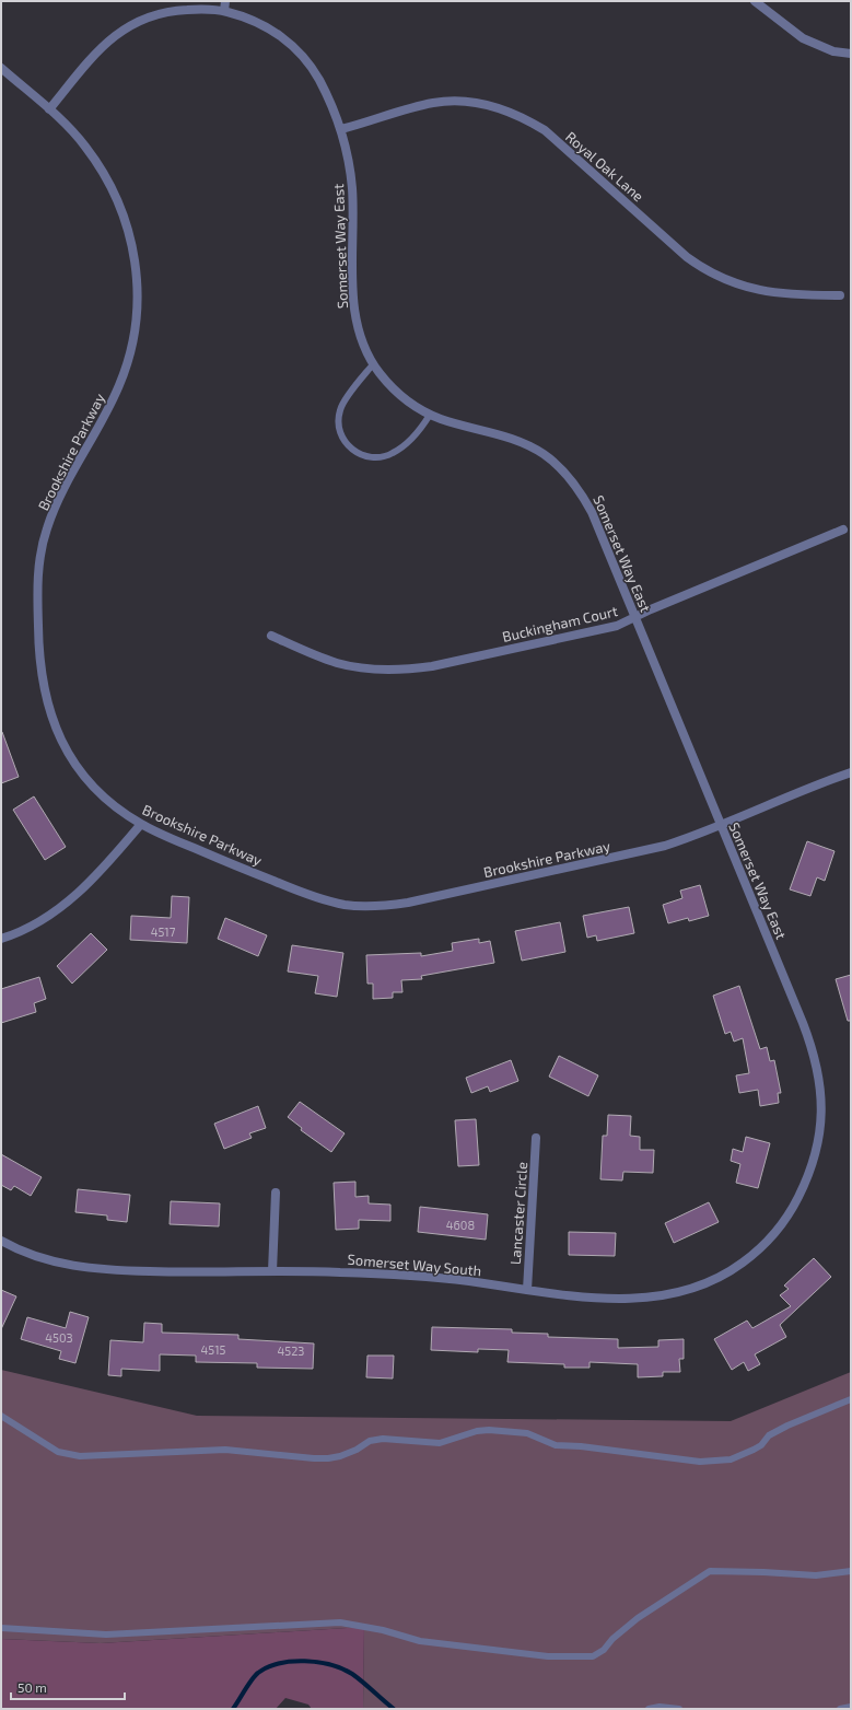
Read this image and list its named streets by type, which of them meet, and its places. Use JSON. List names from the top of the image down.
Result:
{
  "streets": {
    "street": [
      "Royal Oak Lane",
      "Somerset Way East",
      "Brookshire Parkway",
      "Buckingham Court",
      "Lancaster Circle",
      "Somerset Way South"
    ]
  },
  "crossings": [
    ["Royal Oak Lane", "Somerset Way East"],
    ["Somerset Way East", "Brookshire Parkway"],
    ["Somerset Way East", "Buckingham Court"],
    ["Somerset Way East", "Somerset Way South"],
    ["Lancaster Circle", "Somerset Way South"]
  ],
  "house_numbers": [
    "4517",
    "4608",
    "4503",
    "4515",
    "4523"
  ],
  "scale_bar": "50 m"
}
